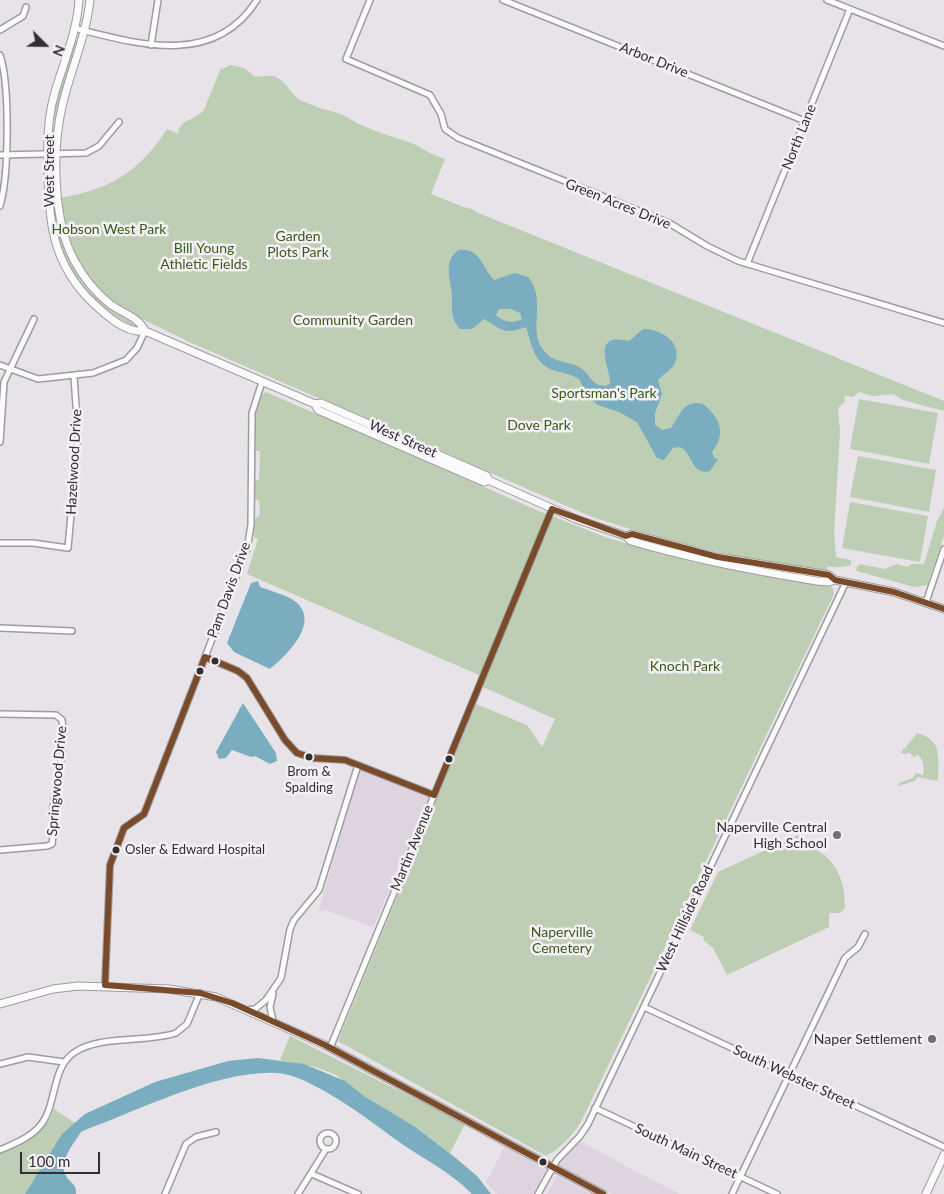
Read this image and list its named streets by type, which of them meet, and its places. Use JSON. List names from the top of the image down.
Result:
{
  "streets": {
    "street": [
      "Arbor Drive",
      "North Lane",
      "West Street",
      "Green Acres Drive",
      "Hazelwood Drive",
      "Pam Davis Drive",
      "Springwood Drive",
      "Martin Avenue",
      "West Hillside Road",
      "South Webster Street",
      "South Main Street"
    ]
  },
  "crossings": [
    ["Arbor Drive", "North Lane"],
    ["North Lane", "Green Acres Drive"],
    ["West Street", "Pam Davis Drive"],
    ["West Street", "Martin Avenue"],
    ["West Street", "West Hillside Road"],
    ["West Hillside Road", "South Webster Street"],
    ["West Hillside Road", "South Main Street"]
  ],
  "parks": [
    "Hobson West Park",
    "Garden Plots Park",
    "Bill Young Athletic Fields",
    "Community Garden",
    "Sportsman's Park",
    "Dove Park",
    "Knoch Park",
    "Naperville Cemetery"
  ],
  "places": [
    "Brom & Spalding",
    "Naperville Central High School",
    "Osler & Edward Hospital",
    "Naper Settlement"
  ],
  "scale_bar": "100 m",
  "north": "bottom right"
}
